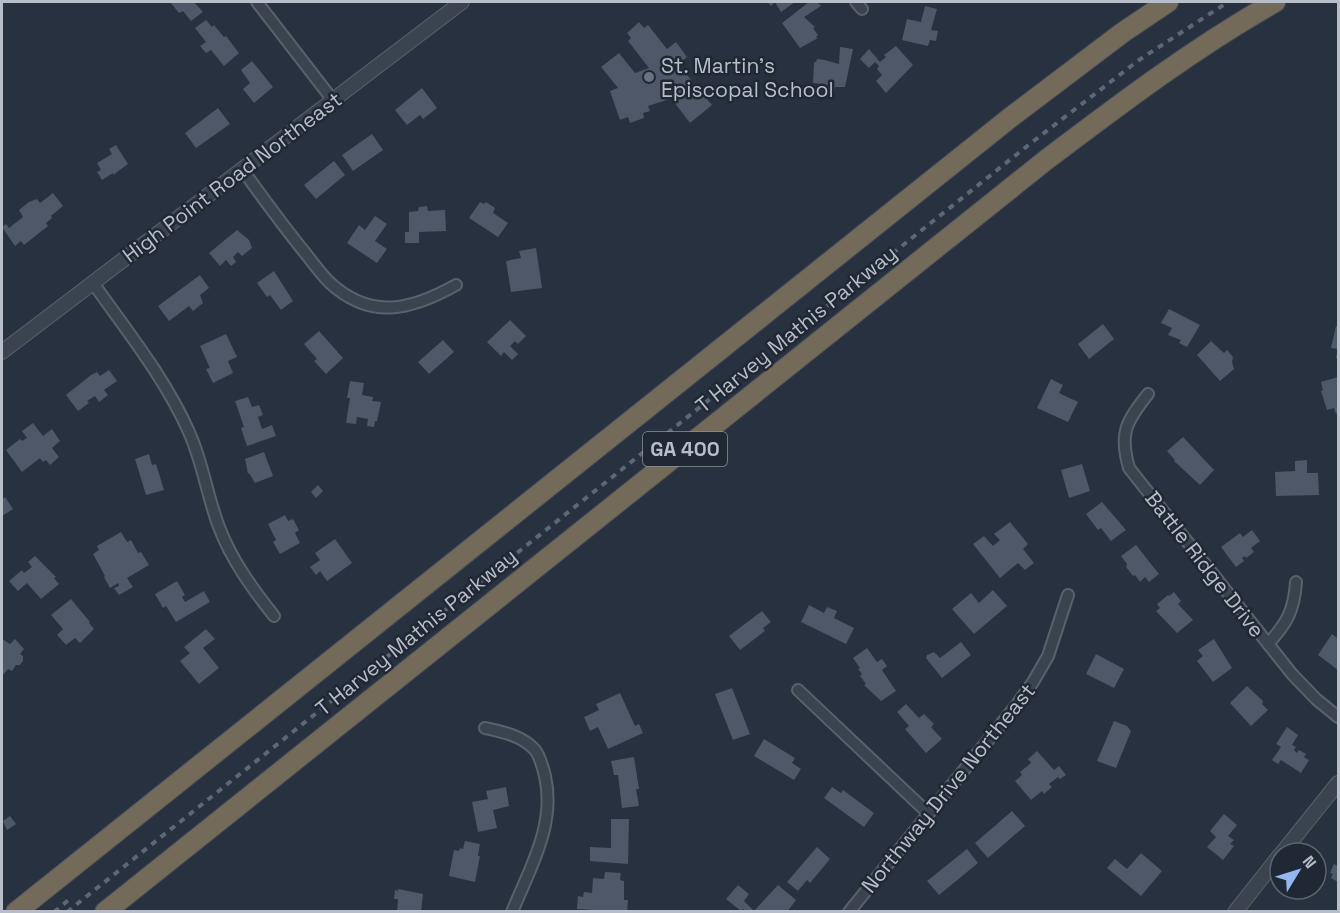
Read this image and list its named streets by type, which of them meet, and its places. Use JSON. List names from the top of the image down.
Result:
{
  "streets": {
    "highway": ["T Harvey Mathis Parkway", "GA 400"],
    "street": ["High Point Road Northeast", "Battle Ridge Drive", "Northway Drive Northeast"]
  },
  "places": ["St. Martin's Episcopal School"],
  "north": "top right"
}
